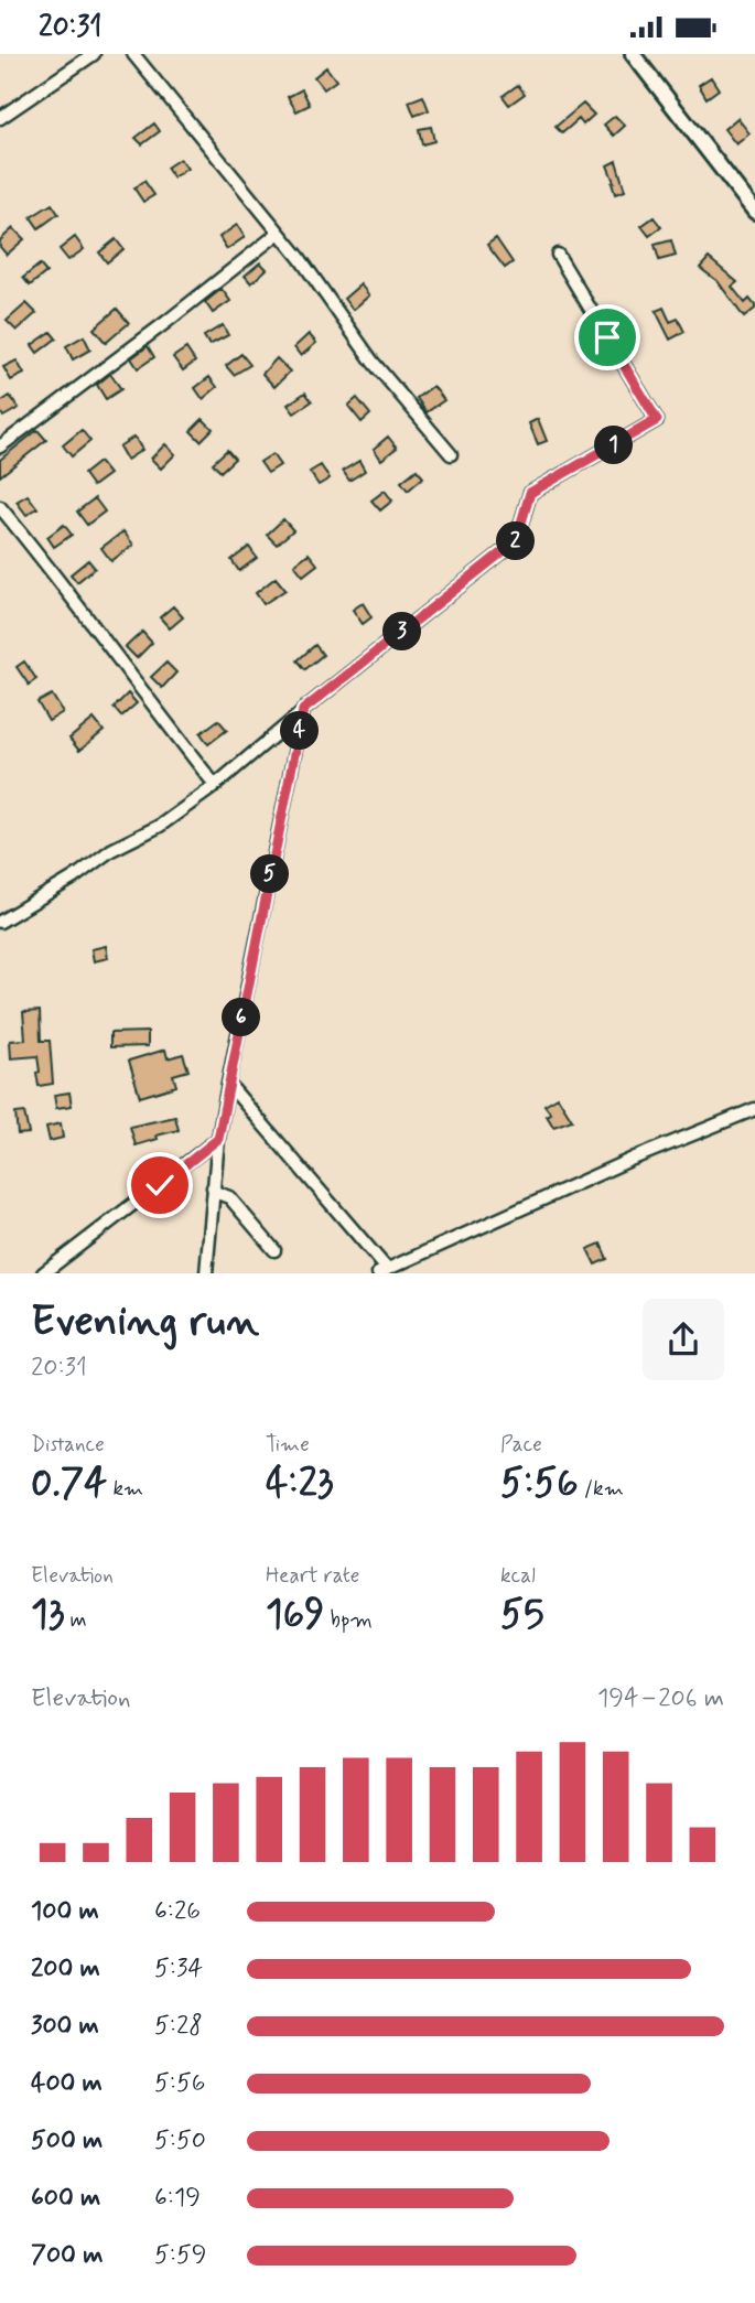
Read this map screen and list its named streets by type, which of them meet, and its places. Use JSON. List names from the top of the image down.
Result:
{
  "page": {
    "status": "20:31",
    "pins": [
      "1",
      "2",
      "3",
      "4",
      "5",
      "6"
    ],
    "heading": ["Evening run", "20:31"],
    "stats": [
      ["Distance", "0.74 km"],
      ["Time", "4:23"],
      ["Pace", "5:56 /km"],
      ["Elevation", "13 m"],
      ["Heart rate", "169 bpm"],
      ["kcal", "55"]
    ],
    "chart": ["Elevation", "194–206 m"],
    "list": [
      {
        "name": "100 m",
        "note": "6:26"
      },
      {
        "name": "200 m",
        "note": "5:34"
      },
      {
        "name": "300 m",
        "note": "5:28"
      },
      {
        "name": "400 m",
        "note": "5:56"
      },
      {
        "name": "500 m",
        "note": "5:50"
      },
      {
        "name": "600 m",
        "note": "6:19"
      },
      {
        "name": "700 m",
        "note": "5:59"
      }
    ]
  }
}
